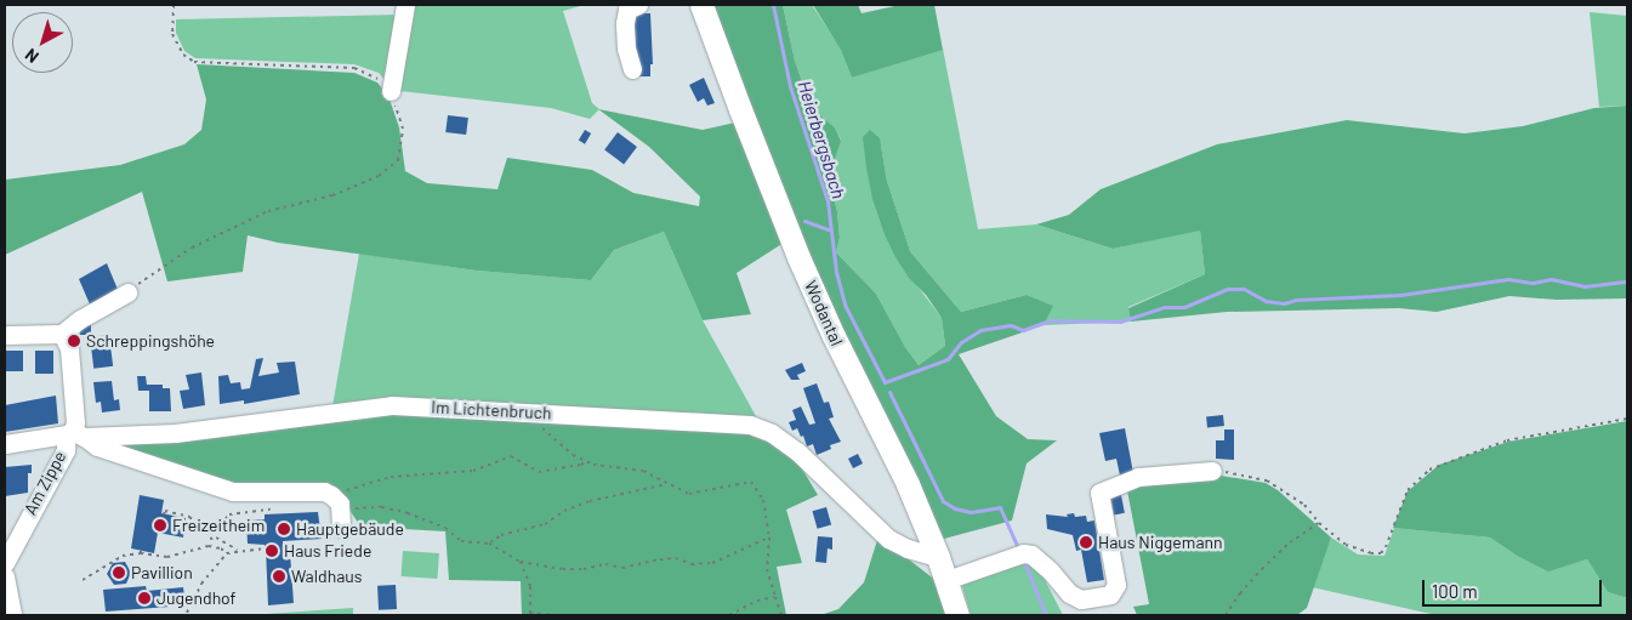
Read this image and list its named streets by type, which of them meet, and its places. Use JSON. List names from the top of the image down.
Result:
{
  "streets": {
    "main road": ["Wodantal"],
    "street": ["Im Lichtenbruch", "Am Zippe"]
  },
  "crossings": [
    ["Wodantal", "Im Lichtenbruch"],
    ["Im Lichtenbruch", "Am Zippe"]
  ],
  "water": ["Heierbergsbach"],
  "places": [
    "Schreppingshöhe",
    "Freizeitheim",
    "Hauptgebäude",
    "Haus Niggemann",
    "Haus Friede",
    "Pavillion",
    "Waldhaus",
    "Jugendhof"
  ],
  "scale_bar": "100 m",
  "north": "bottom left"
}
